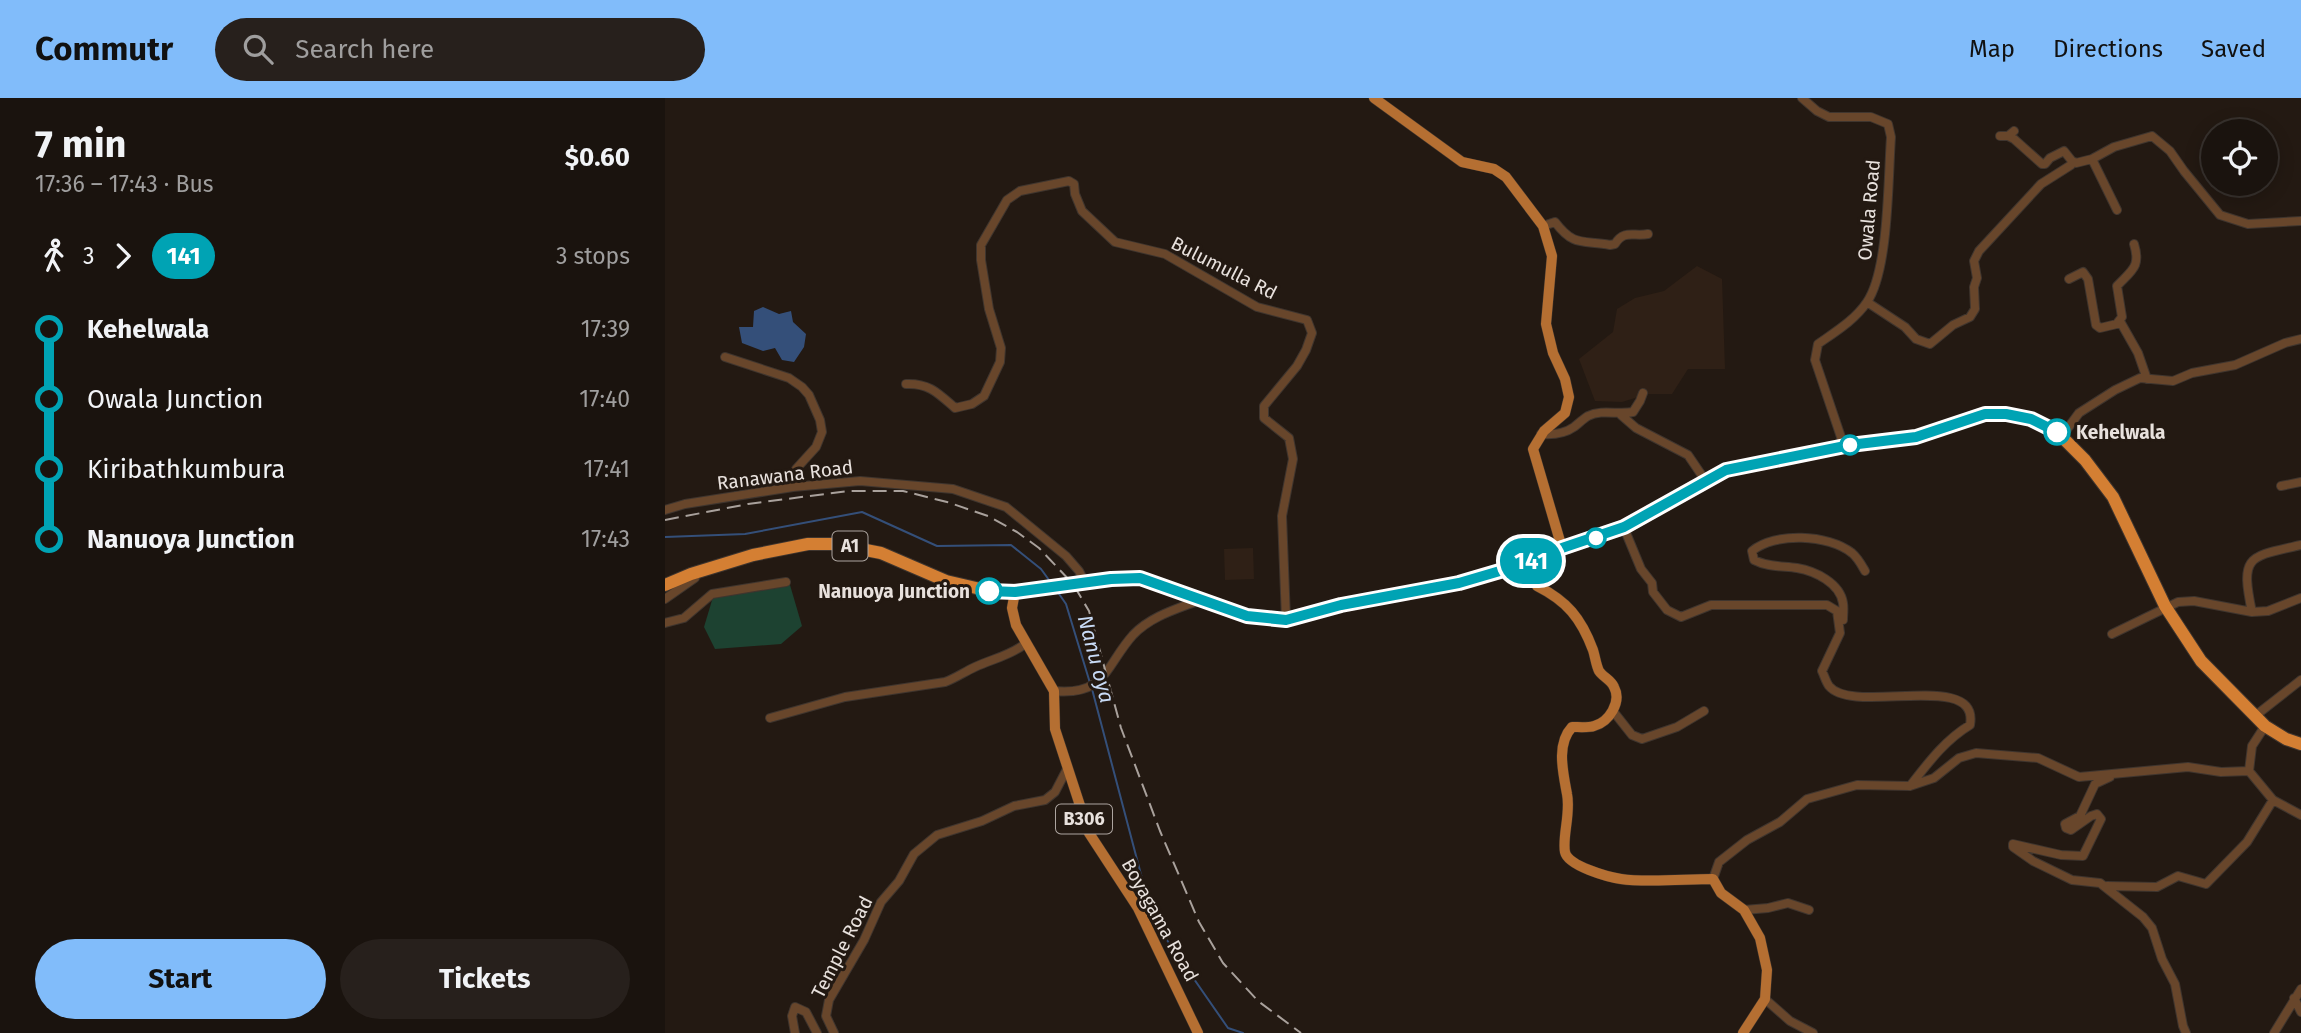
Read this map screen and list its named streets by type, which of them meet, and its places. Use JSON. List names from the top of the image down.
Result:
{
  "streets": {
    "highway": ["A1"],
    "main road": ["B306", "Boyagama Road"],
    "street": [
      "Owala Road",
      "Bulumulla Rd",
      "Ranawana Road",
      "Temple Road"
    ]
  },
  "crossings": [
    ["Owala Road", "A1"],
    ["Bulumulla Rd", "A1"],
    ["Ranawana Road", "A1"],
    ["A1", "Boyagama Road"],
    ["Boyagama Road", "Temple Road"]
  ],
  "water": ["Nanu oya"],
  "places": ["Kehelwala", "Nanuoya Junction"],
  "lines": ["bus line 141"],
  "page": {
    "header": "Commutr",
    "search": "Search here",
    "nav": ["Map", "Directions", "Saved"],
    "heading": ["7 min", "17:36 – 17:43 · Bus", "$0.60"],
    "on_map": "141",
    "legs": ["3", "141", "3 stops"],
    "list": [
      {
        "name": "Kehelwala",
        "value": "17:39"
      },
      {
        "name": "Owala Junction",
        "value": "17:40"
      },
      {
        "name": "Kiribathkumbura",
        "value": "17:41"
      },
      {
        "name": "Nanuoya Junction",
        "value": "17:43"
      }
    ],
    "buttons": ["Start", "Tickets"]
  }
}
